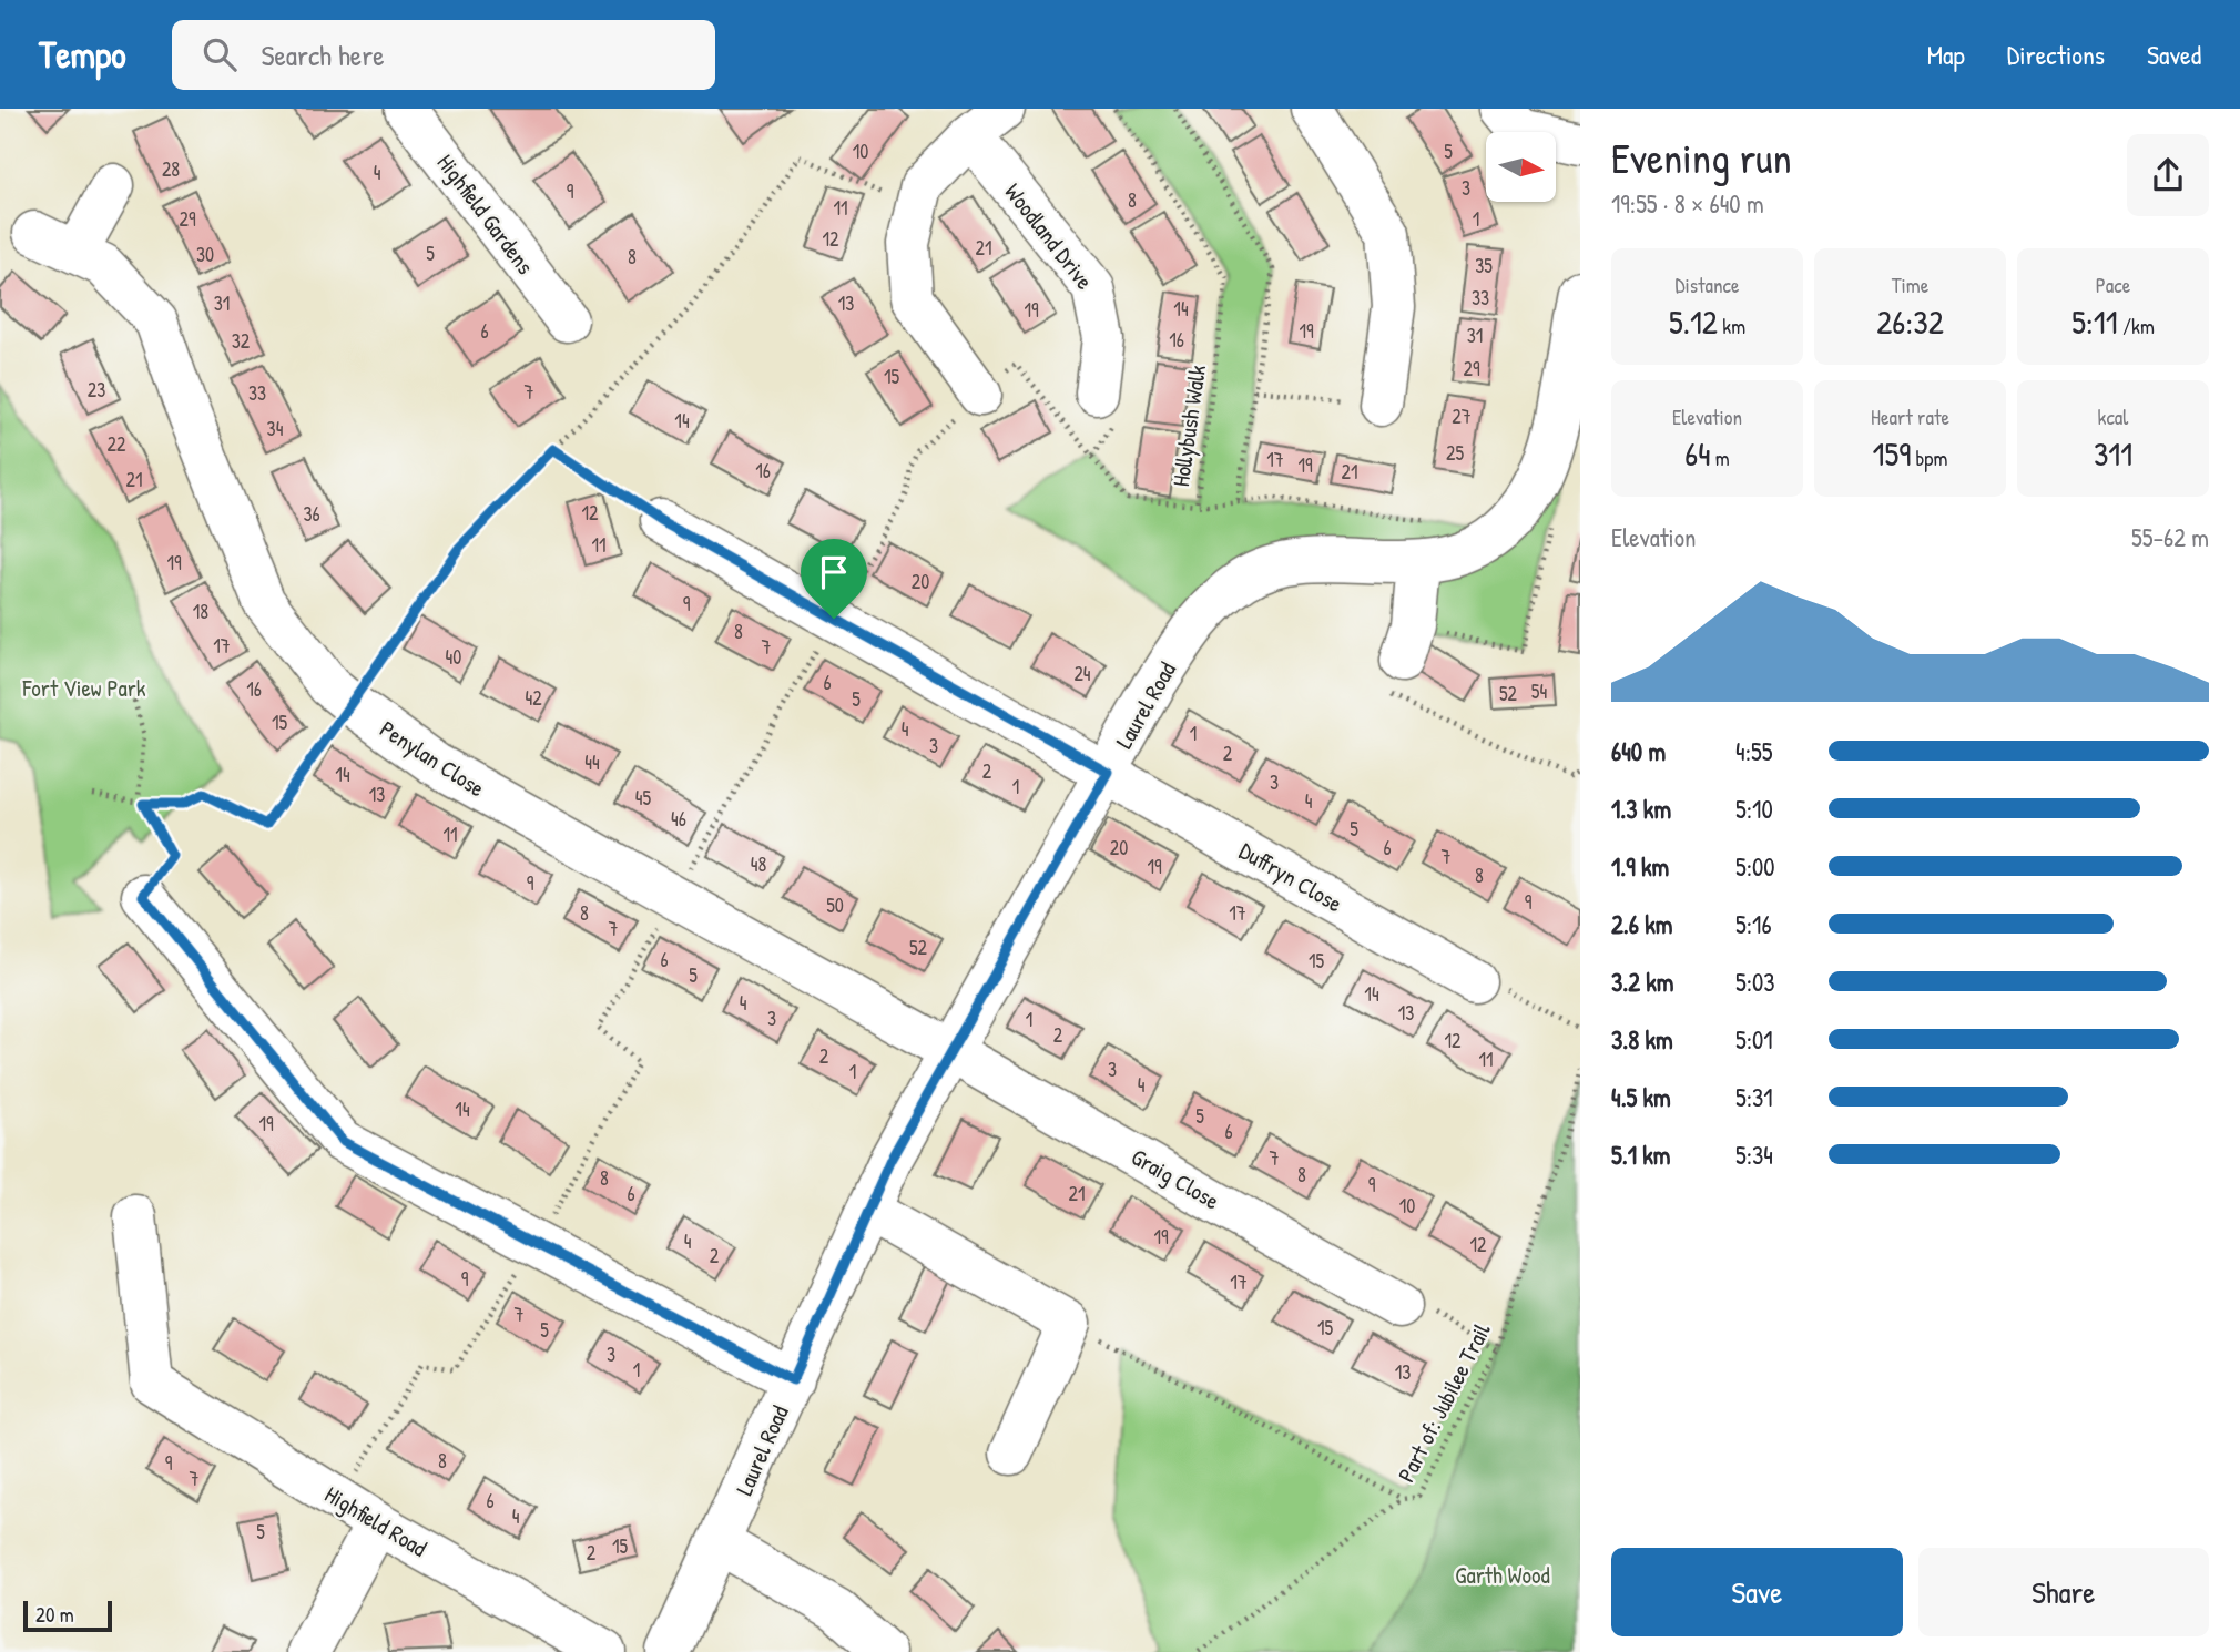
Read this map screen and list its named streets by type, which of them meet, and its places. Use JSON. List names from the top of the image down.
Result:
{
  "streets": {
    "street": [
      "Highfield Gardens",
      "Woodland Drive",
      "Laurel Road",
      "Penylan Close",
      "Duffryn Close",
      "Graig Close",
      "Highfield Road"
    ],
    "path": ["Hollybush Walk", "Part of: Jubilee Trail"]
  },
  "crossings": [
    ["Laurel Road", "Penylan Close"],
    ["Laurel Road", "Duffryn Close"],
    ["Laurel Road", "Graig Close"],
    ["Penylan Close", "Graig Close"]
  ],
  "parks": ["Fort View Park", "Garth Wood"],
  "house_numbers": [
    "10",
    "5",
    "28",
    "4",
    "3",
    "9",
    "8",
    "11",
    "29",
    "1",
    "12",
    "21",
    "5",
    "30",
    "8",
    "35",
    "33",
    "31",
    "13",
    "14",
    "19",
    "6",
    "19",
    "31",
    "16",
    "32",
    "29",
    "15",
    "23",
    "7",
    "33",
    "27",
    "14",
    "34",
    "22",
    "25",
    "17",
    "19",
    "16",
    "21",
    "21",
    "12",
    "36",
    "11",
    "19",
    "20",
    "9",
    "18",
    "8",
    "17",
    "7",
    "40",
    "24",
    "6",
    "16",
    "54",
    "52",
    "42",
    "5",
    "15",
    "4",
    "1",
    "3",
    "2",
    "44",
    "2",
    "14",
    "3",
    "1",
    "13",
    "45",
    "4",
    "46",
    "5",
    "11",
    "20",
    "6",
    "7",
    "48",
    "19",
    "8",
    "9",
    "9",
    "50",
    "8",
    "17",
    "7",
    "52",
    "6",
    "15",
    "5",
    "14",
    "4",
    "13",
    "3",
    "1",
    "2",
    "12",
    "2",
    "11",
    "3",
    "1",
    "4",
    "14",
    "5",
    "19",
    "6",
    "7",
    "8",
    "8",
    "9",
    "6",
    "21",
    "10",
    "19",
    "4",
    "12",
    "2",
    "9",
    "17",
    "7",
    "15",
    "5",
    "3",
    "1",
    "13",
    "8",
    "9",
    "7",
    "6",
    "4",
    "5",
    "15",
    "2"
  ],
  "scale_bar": "20 m",
  "north": "right",
  "page": {
    "header": "Tempo",
    "search": "Search here",
    "nav": ["Map", "Directions", "Saved"],
    "heading": ["Evening run", "19:55 · 8 × 640 m"],
    "stats": [
      ["Distance", "5.12 km"],
      ["Time", "26:32"],
      ["Pace", "5:11 /km"],
      ["Elevation", "64 m"],
      ["Heart rate", "159 bpm"],
      ["kcal", "311"]
    ],
    "chart": ["Elevation", "55–62 m"],
    "list": [
      {
        "name": "640 m",
        "note": "4:55"
      },
      {
        "name": "1.3 km",
        "note": "5:10"
      },
      {
        "name": "1.9 km",
        "note": "5:00"
      },
      {
        "name": "2.6 km",
        "note": "5:16"
      },
      {
        "name": "3.2 km",
        "note": "5:03"
      },
      {
        "name": "3.8 km",
        "note": "5:01"
      },
      {
        "name": "4.5 km",
        "note": "5:31"
      },
      {
        "name": "5.1 km",
        "note": "5:34"
      }
    ],
    "buttons": ["Save", "Share"],
    "scale": "20 m"
  }
}
